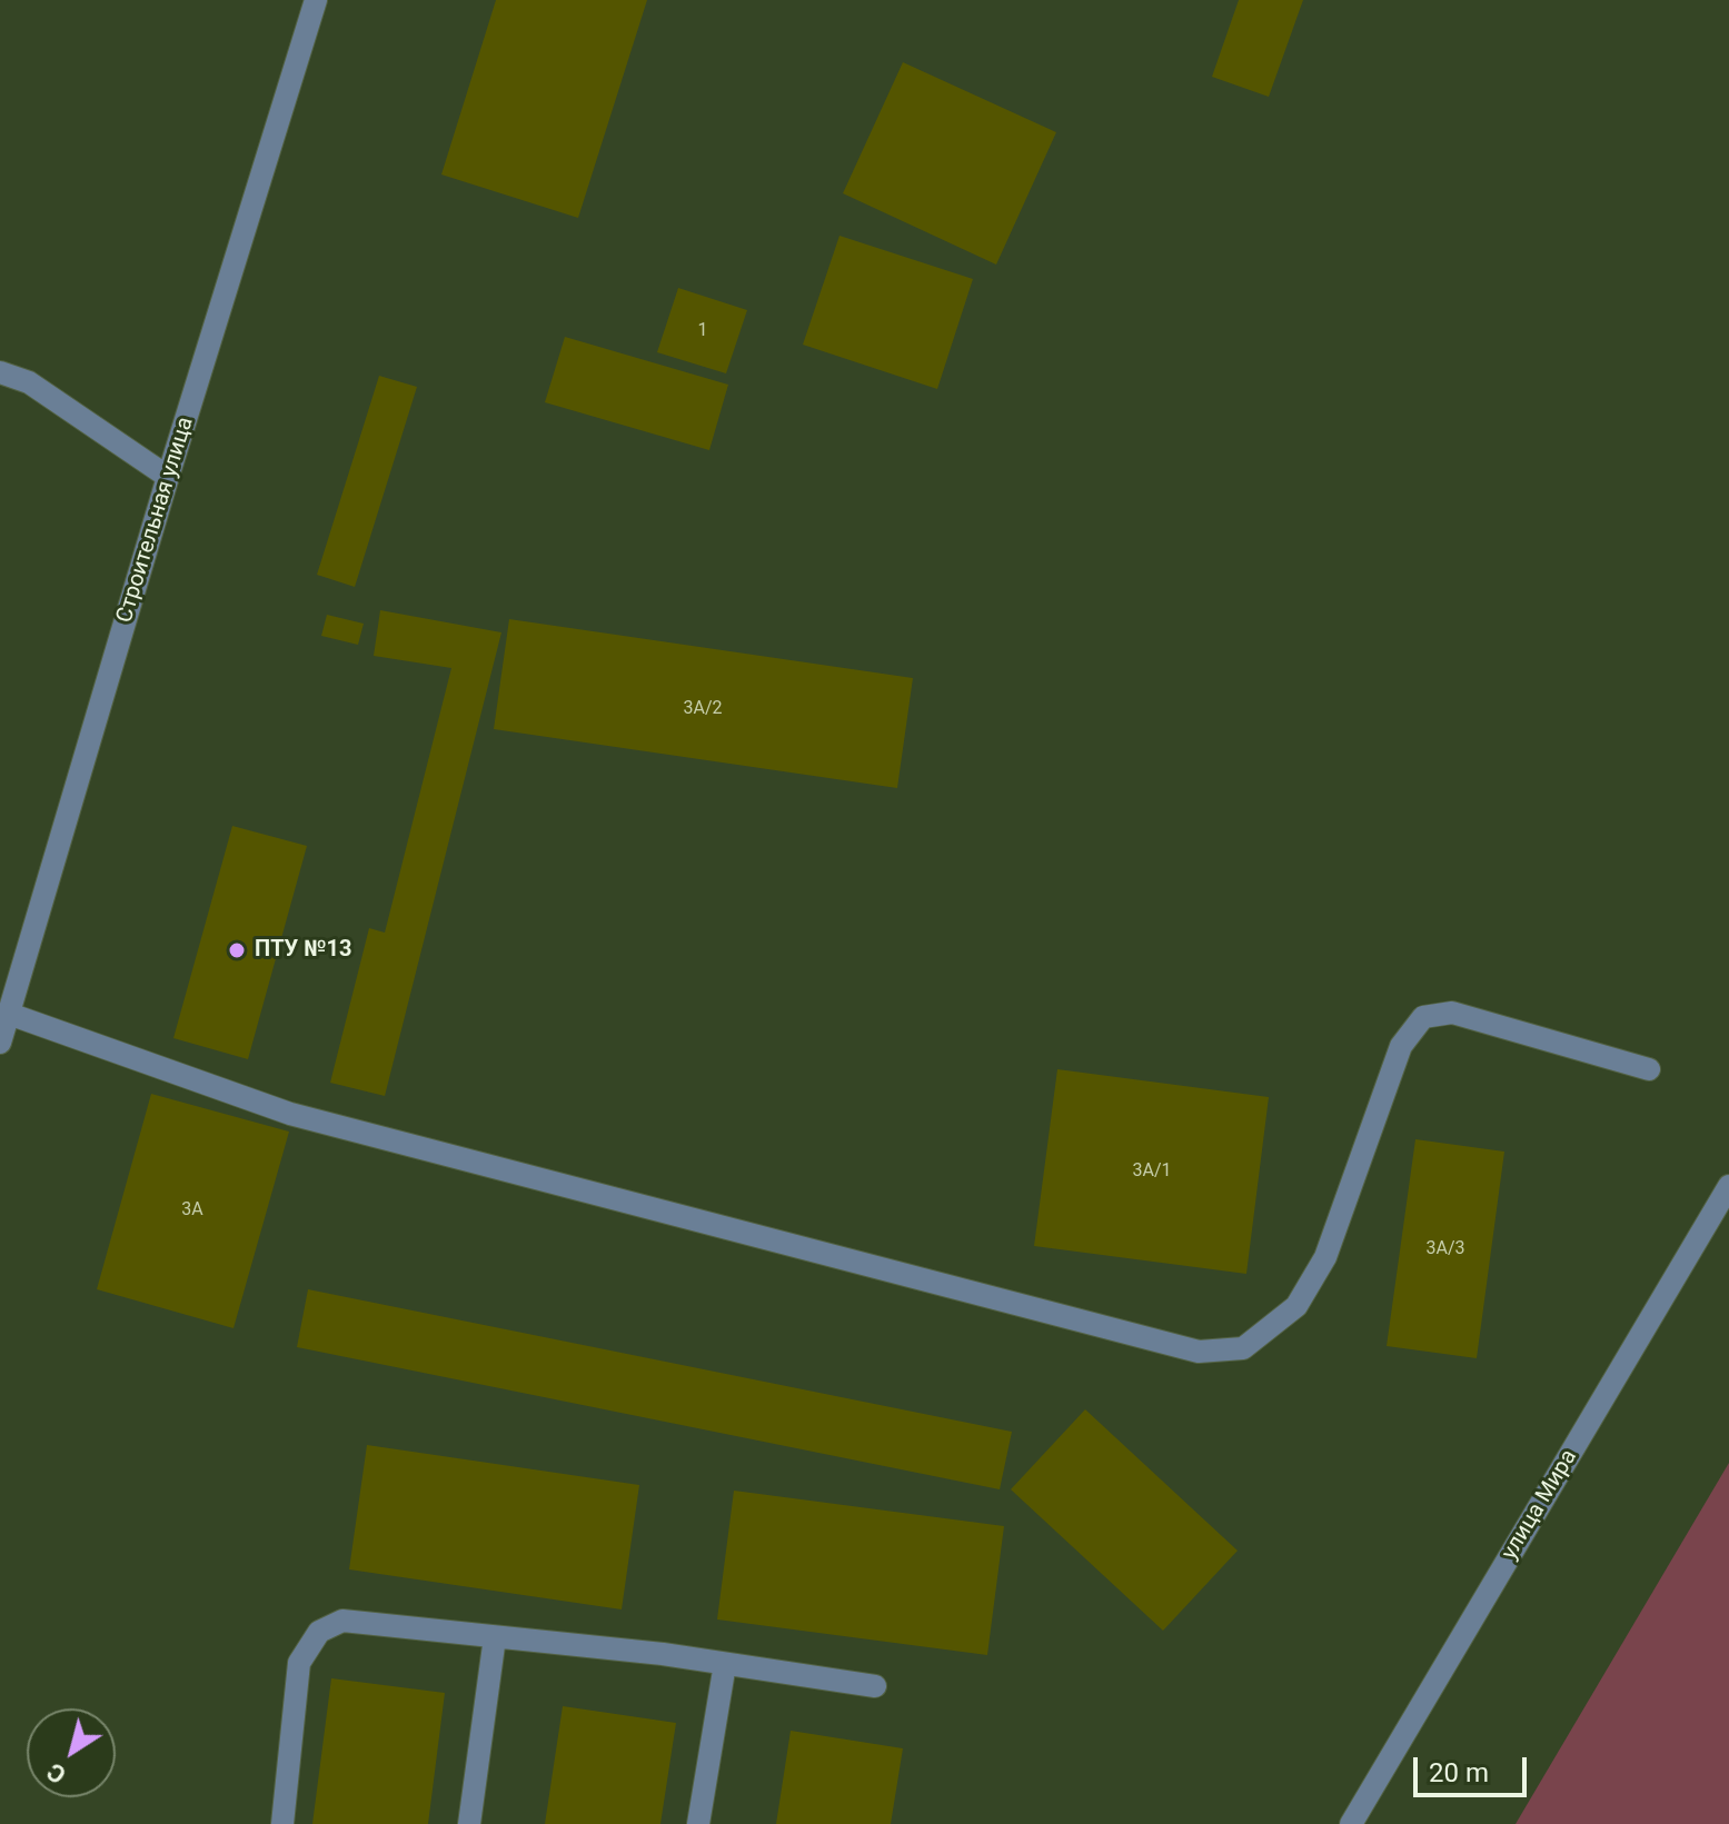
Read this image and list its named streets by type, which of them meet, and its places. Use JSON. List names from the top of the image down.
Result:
{
  "streets": {
    "street": ["Строительная улица", "улица Мира"]
  },
  "places": ["ПТУ №13"],
  "house_numbers": [
    "1",
    "3А/2",
    "3А/1",
    "3А",
    "3А/3"
  ],
  "scale_bar": "20 m",
  "north": "bottom left"
}
